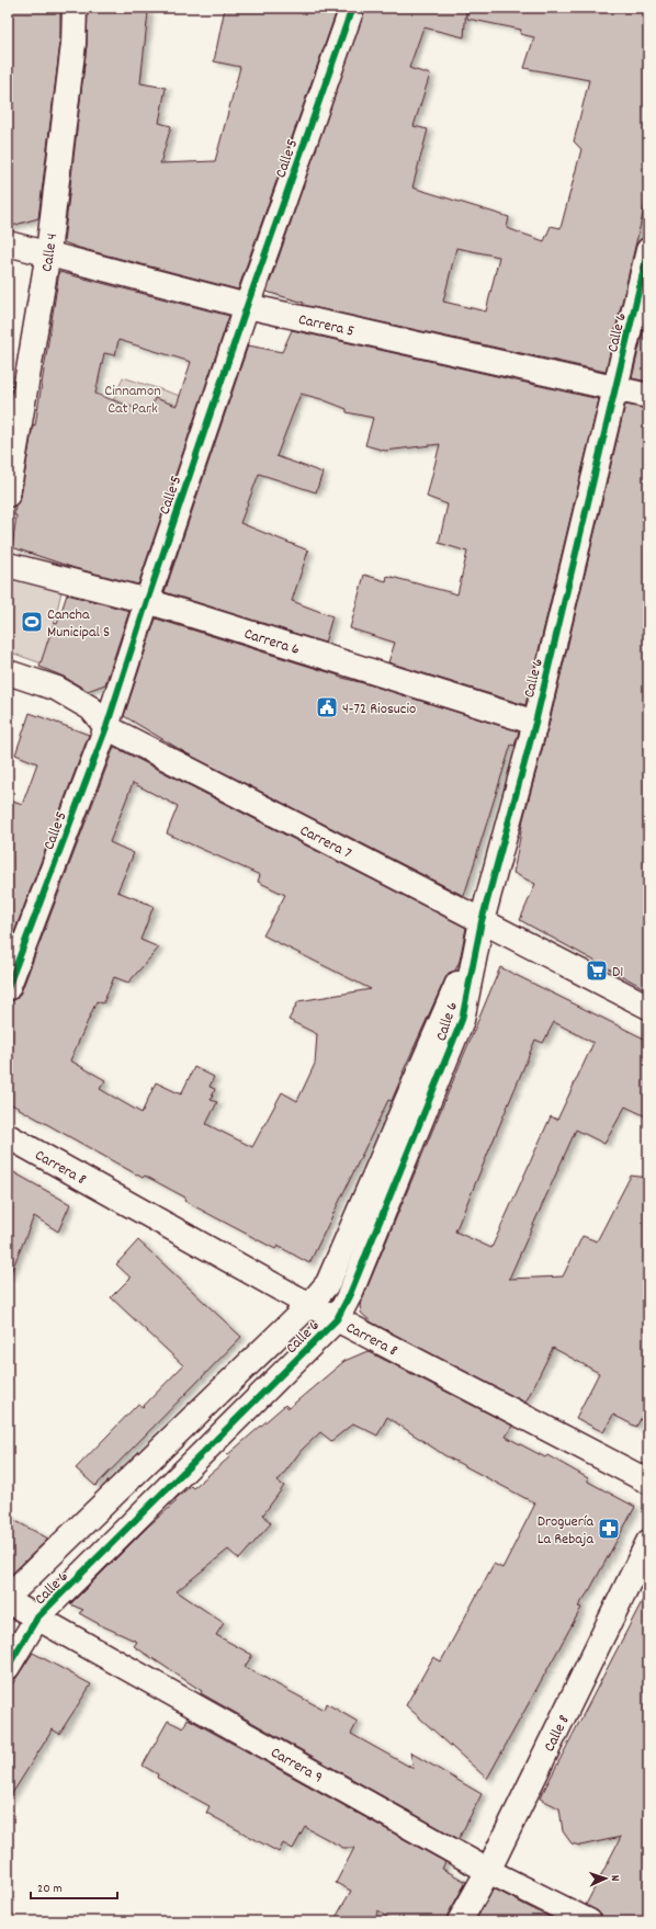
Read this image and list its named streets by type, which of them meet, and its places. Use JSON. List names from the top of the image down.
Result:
{
  "streets": {
    "street": [
      "Calle 5",
      "Calle 4",
      "Carrera 5",
      "Calle 6",
      "Carrera 6",
      "Carrera 7",
      "Carrera 8",
      "Calle 8",
      "Carrera 9"
    ]
  },
  "crossings": [
    ["Calle 5", "Carrera 5"],
    ["Calle 5", "Carrera 6"],
    ["Calle 5", "Carrera 7"],
    ["Calle 4", "Carrera 5"],
    ["Carrera 5", "Calle 6"],
    ["Calle 6", "Carrera 6"],
    ["Calle 6", "Carrera 7"],
    ["Calle 6", "Carrera 8"],
    ["Calle 6", "Carrera 9"],
    ["Calle 8", "Carrera 9"]
  ],
  "parks": ["Cinnamon Cat Park"],
  "places": {
    "sports": ["Cancha Municipal S"],
    "public building": ["4-72 Riosucio"],
    "supermarket": ["D1"],
    "pharmacy": ["Droguería La Rebaja"]
  },
  "scale_bar": "20 m",
  "north": "right"
}
